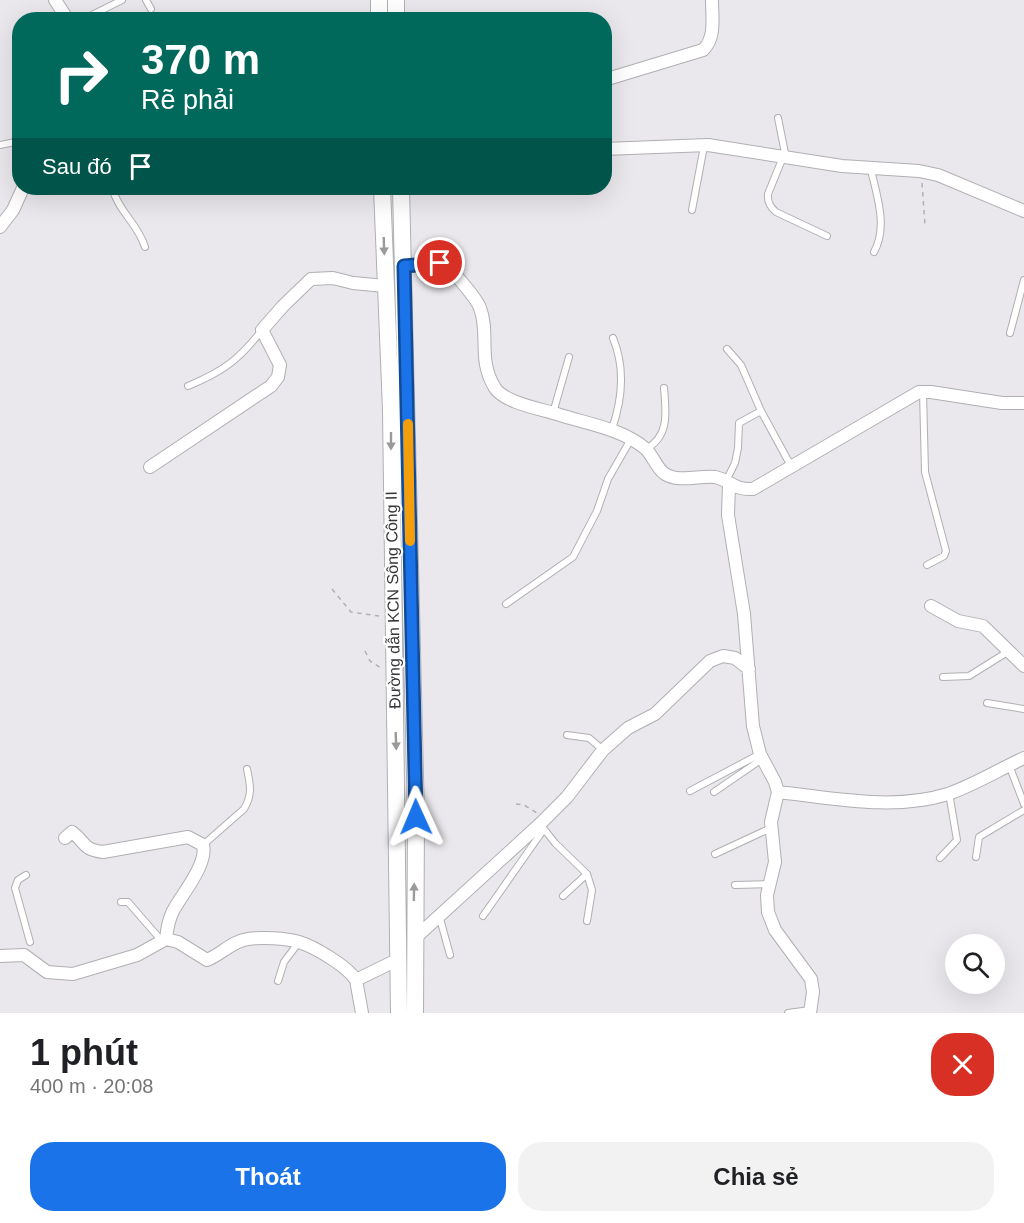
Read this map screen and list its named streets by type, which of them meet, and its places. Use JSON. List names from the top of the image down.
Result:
{
  "streets": {
    "street": ["Đường dẫn KCN Sông Công II"]
  },
  "page": {
    "turn": ["370 m", "Rẽ phải"],
    "then": "Sau đó",
    "heading": ["1 phút", "400 m · 20:08"],
    "buttons": ["Thoát", "Chia sẻ"]
  }
}
